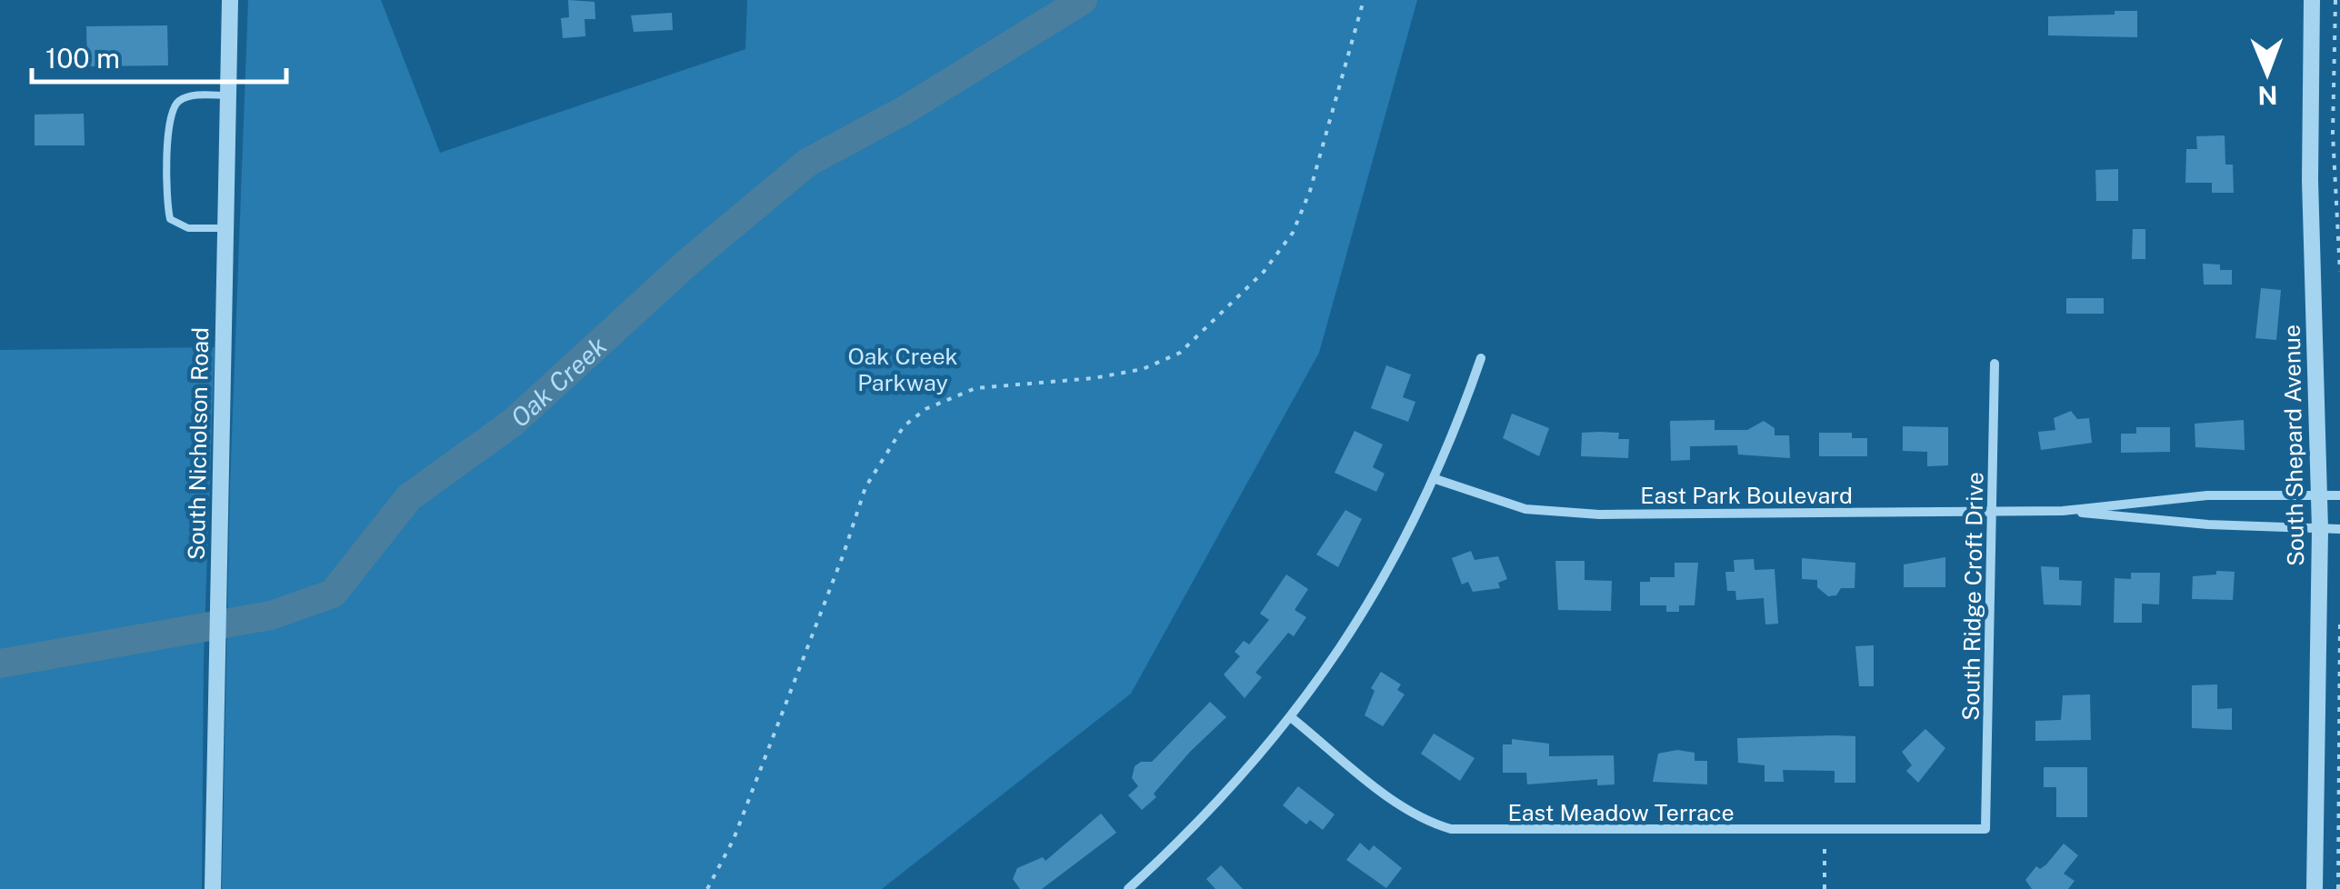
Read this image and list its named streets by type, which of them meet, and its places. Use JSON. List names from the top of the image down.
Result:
{
  "streets": {
    "street": [
      "South Nicholson Road",
      "South Shepard Avenue",
      "East Park Boulevard",
      "South Ridge Croft Drive",
      "East Meadow Terrace"
    ]
  },
  "crossings": [
    ["South Shepard Avenue", "East Park Boulevard"],
    ["East Park Boulevard", "South Ridge Croft Drive"],
    ["South Ridge Croft Drive", "East Meadow Terrace"]
  ],
  "water": ["Oak Creek"],
  "parks": ["Oak Creek Parkway"],
  "scale_bar": "100 m",
  "north": "bottom"
}
